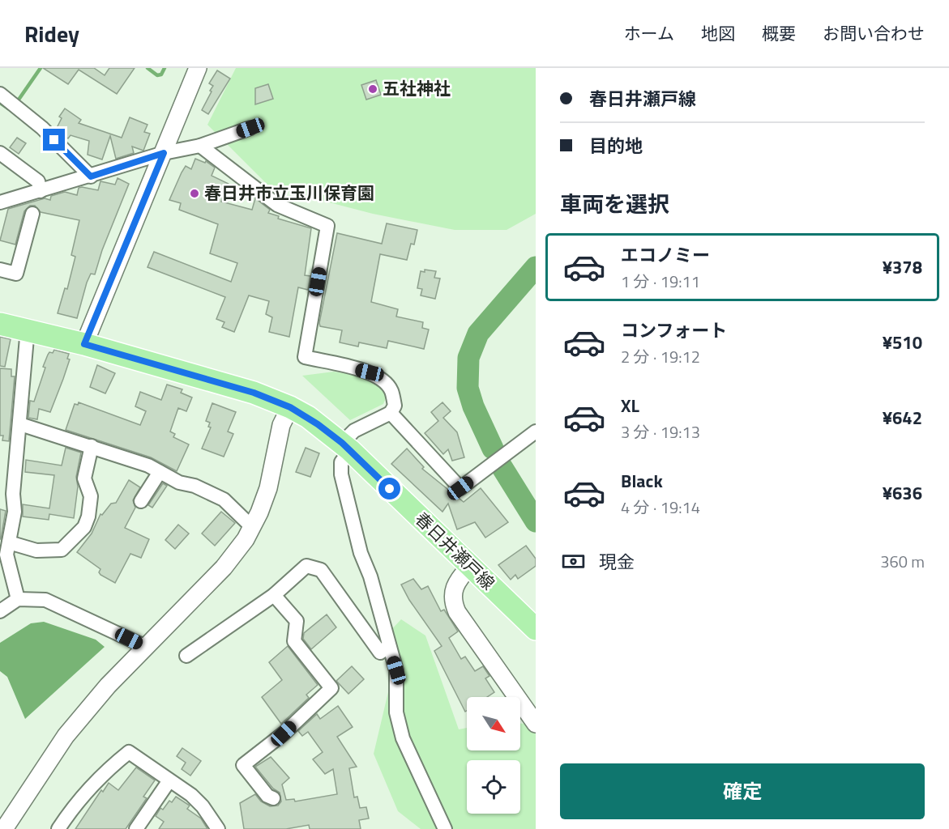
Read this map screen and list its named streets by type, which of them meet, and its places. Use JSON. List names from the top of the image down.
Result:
{
  "streets": {
    "main road": ["春日井瀬戸線"]
  },
  "places": ["五社神社", "春日井市立玉川保育園"],
  "north": "bottom right",
  "page": {
    "header": "Ridey",
    "nav": [
      "ホーム",
      "地図",
      "概要",
      "お問い合わせ"
    ],
    "banner": ["春日井瀬戸線", "目的地"],
    "heading": "車両を選択",
    "list": [
      {
        "name": "エコノミー",
        "note": "1 分 · 19:11",
        "value": "¥378"
      },
      {
        "name": "コンフォート",
        "note": "2 分 · 19:12",
        "value": "¥510"
      },
      {
        "name": "XL",
        "note": "3 分 · 19:13",
        "value": "¥642"
      },
      {
        "name": "Black",
        "note": "4 分 · 19:14",
        "value": "¥636"
      }
    ],
    "pay": ["現金", "360 m"],
    "buttons": "確定"
  }
}
